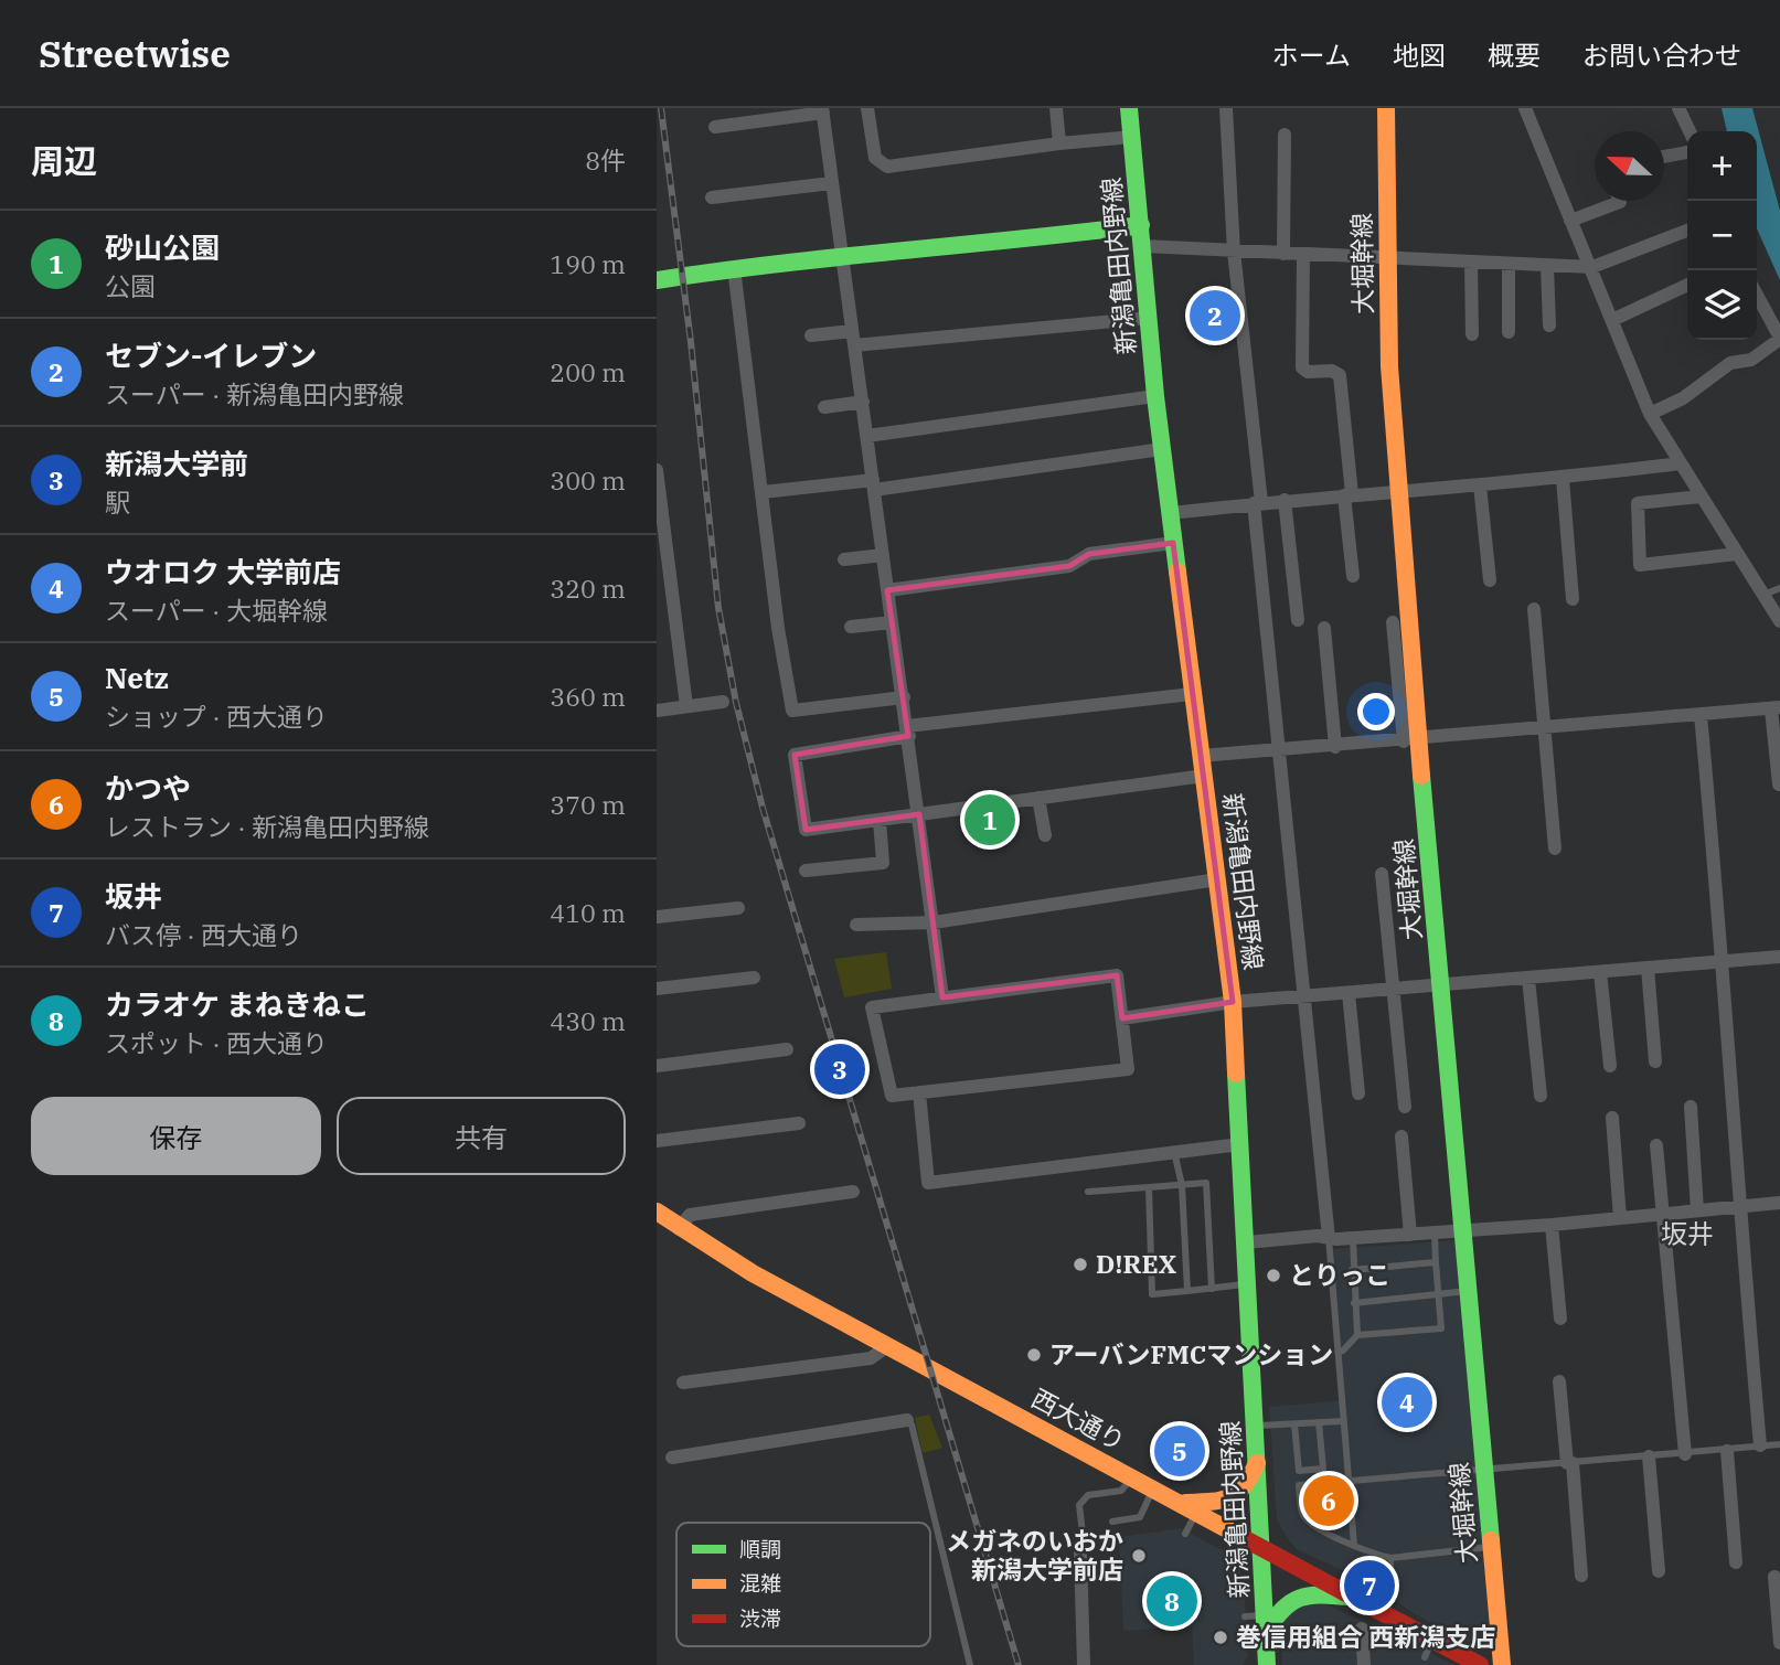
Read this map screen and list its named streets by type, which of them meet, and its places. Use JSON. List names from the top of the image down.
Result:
{
  "streets": {
    "street": ["大堀幹線", "新潟亀田内野線", "西大通り"]
  },
  "crossings": [
    ["新潟亀田内野線", "西大通り"]
  ],
  "districts": ["坂井"],
  "places": [
    "D!REX",
    "とりっこ",
    "アーバンFMCマンション",
    "メガネのいおか 新潟大学前店",
    "巻信用組合 西新潟支店"
  ],
  "legend": ["順調", "混雑", "渋滞"],
  "north": "left",
  "page": {
    "header": "Streetwise",
    "nav": [
      "ホーム",
      "地図",
      "概要",
      "お問い合わせ"
    ],
    "heading": ["周辺", "8件"],
    "map_buttons": ["+", "−"],
    "list": [
      {
        "mark": "1",
        "name": "砂山公園",
        "note": "公園",
        "value": "190 m"
      },
      {
        "mark": "2",
        "name": "セブン-イレブン",
        "note": "スーパー · 新潟亀田内野線",
        "value": "200 m"
      },
      {
        "mark": "3",
        "name": "新潟大学前",
        "note": "駅",
        "value": "300 m"
      },
      {
        "mark": "4",
        "name": "ウオロク 大学前店",
        "note": "スーパー · 大堀幹線",
        "value": "320 m"
      },
      {
        "mark": "5",
        "name": "Netz",
        "note": "ショップ · 西大通り",
        "value": "360 m"
      },
      {
        "mark": "6",
        "name": "かつや",
        "note": "レストラン · 新潟亀田内野線",
        "value": "370 m"
      },
      {
        "mark": "7",
        "name": "坂井",
        "note": "バス停 · 西大通り",
        "value": "410 m"
      },
      {
        "mark": "8",
        "name": "カラオケ まねきねこ",
        "note": "スポット · 西大通り",
        "value": "430 m"
      }
    ],
    "pins": [
      "2",
      "1",
      "3",
      "4",
      "5",
      "6",
      "7",
      "8"
    ],
    "buttons": ["保存", "共有"]
  }
}
